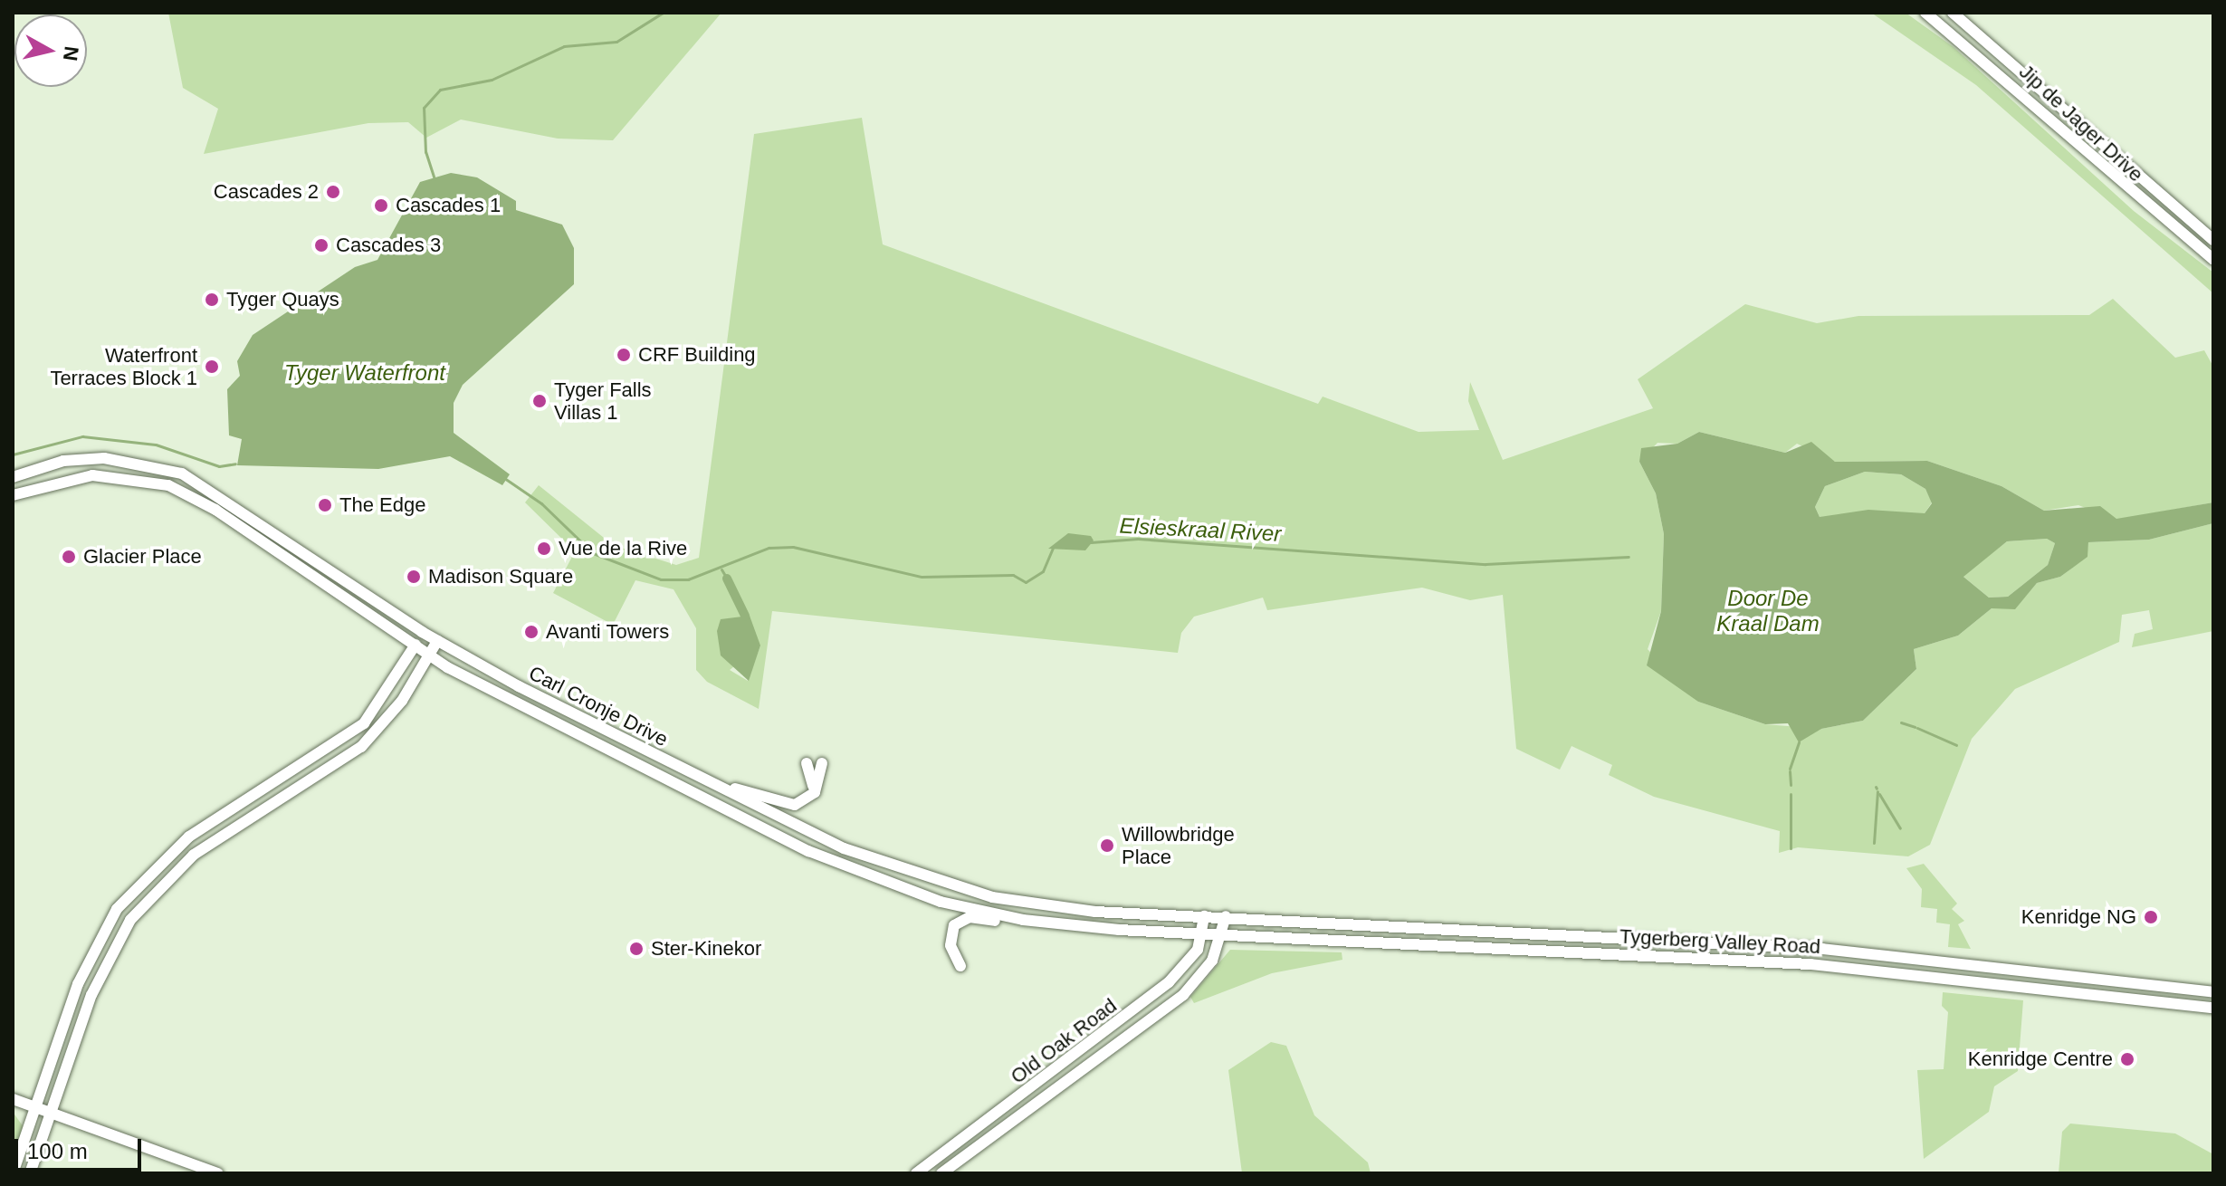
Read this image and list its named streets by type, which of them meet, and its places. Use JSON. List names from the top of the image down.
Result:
{
  "streets": {
    "main road": [
      "Jip de Jager Drive",
      "Carl Cronje Drive",
      "Tygerberg Valley Road",
      "Old Oak Road"
    ]
  },
  "crossings": [
    ["Carl Cronje Drive", "Tygerberg Valley Road"],
    ["Carl Cronje Drive", "Old Oak Road"],
    ["Tygerberg Valley Road", "Old Oak Road"]
  ],
  "water": ["Tyger Waterfront", "Elsieskraal River", "Door De Kraal Dam"],
  "places": [
    "Cascades 2",
    "Cascades 1",
    "Cascades 3",
    "Tyger Quays",
    "CRF Building",
    "Waterfront Terraces Block 1",
    "Tyger Falls Villas 1",
    "The Edge",
    "Vue de la Rive",
    "Glacier Place",
    "Madison Square",
    "Avanti Towers",
    "Willowbridge Place",
    "Kenridge NG",
    "Ster-Kinekor",
    "Kenridge Centre"
  ],
  "scale_bar": "100 m",
  "north": "right"
}
